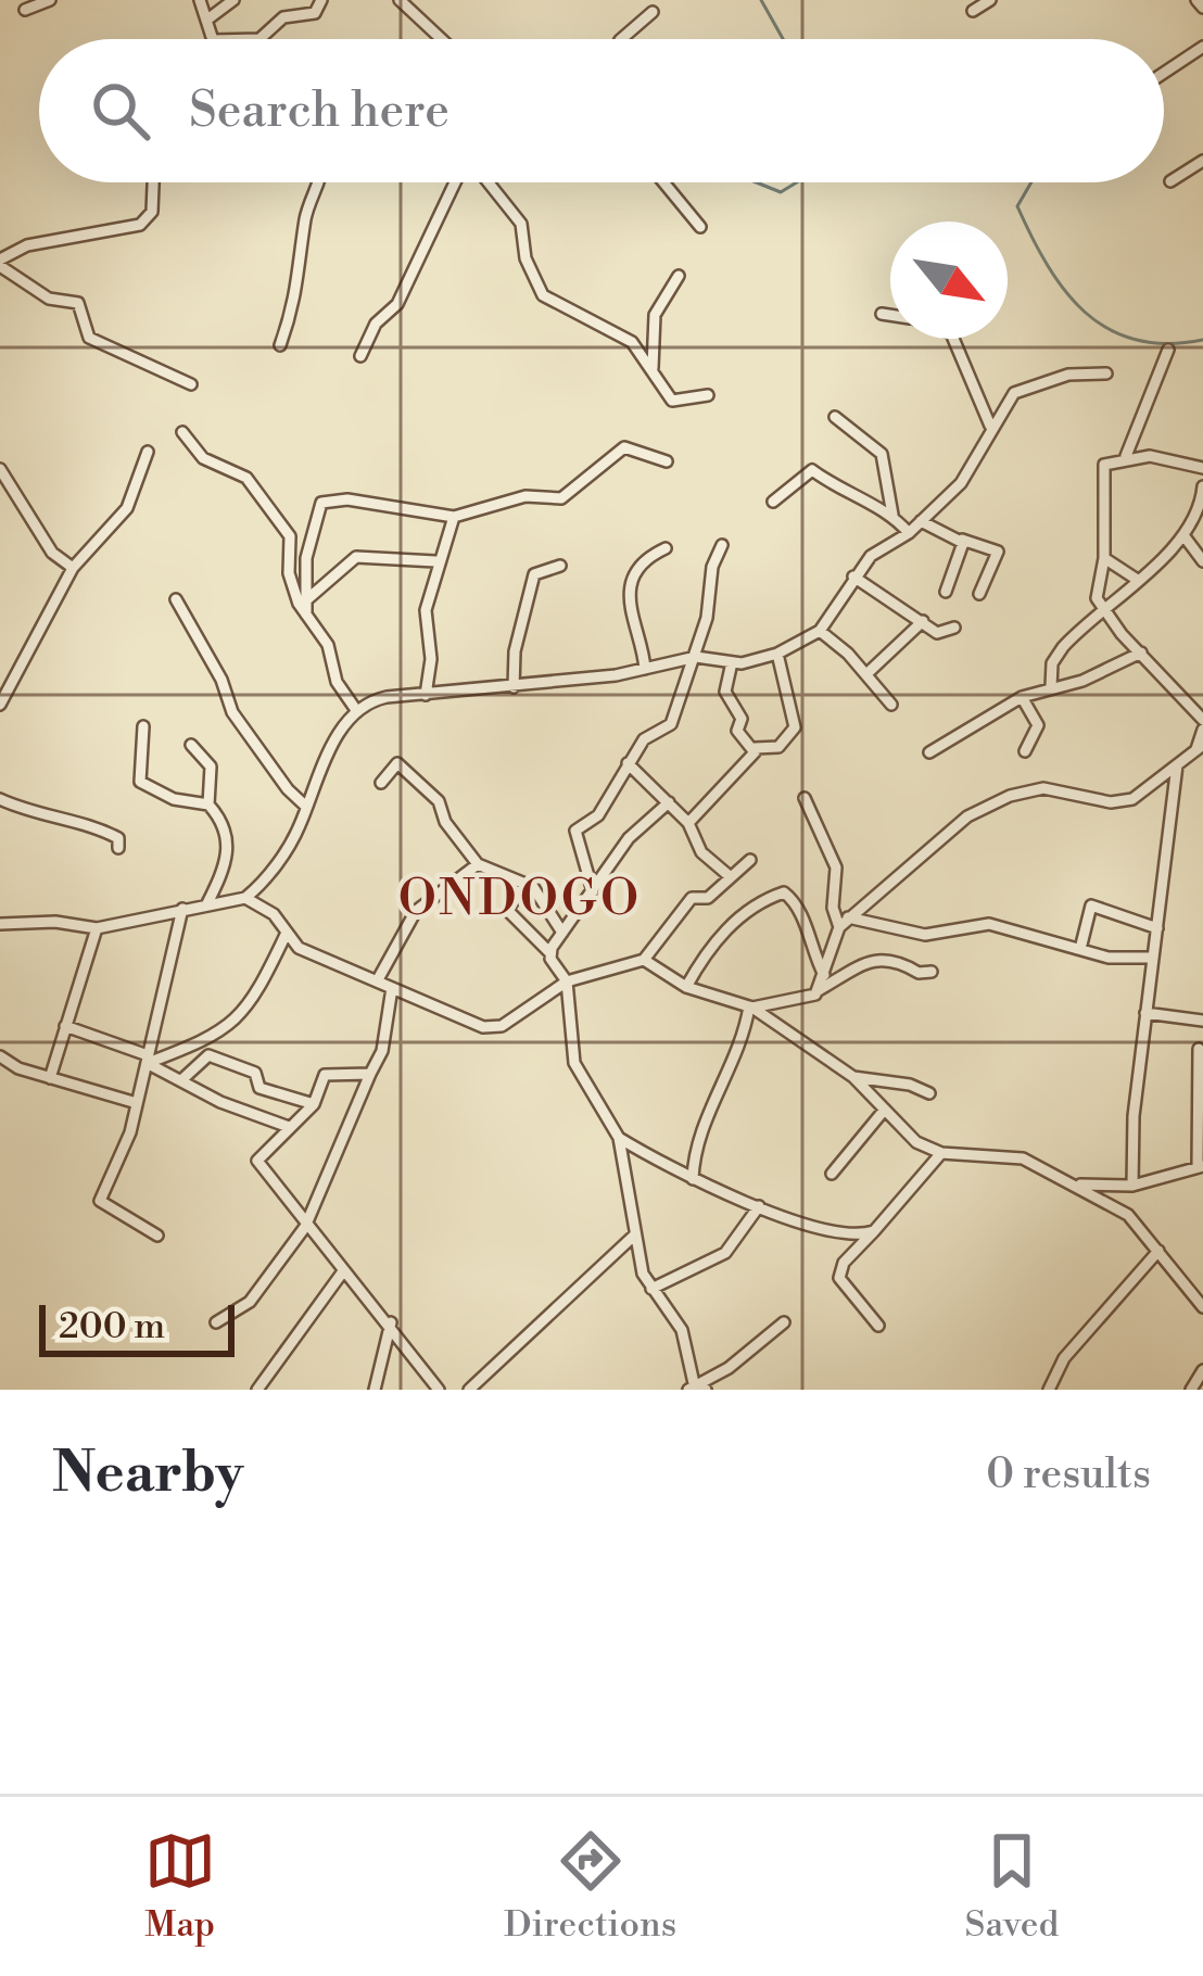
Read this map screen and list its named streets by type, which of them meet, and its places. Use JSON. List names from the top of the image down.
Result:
{
  "districts": ["ONDOGO"],
  "scale_bar": "200 m",
  "north": "bottom right",
  "page": {
    "search": "Search here",
    "scale": "200 m",
    "heading": ["Nearby", "0 results"],
    "nav": ["Map", "Directions", "Saved"]
  }
}
